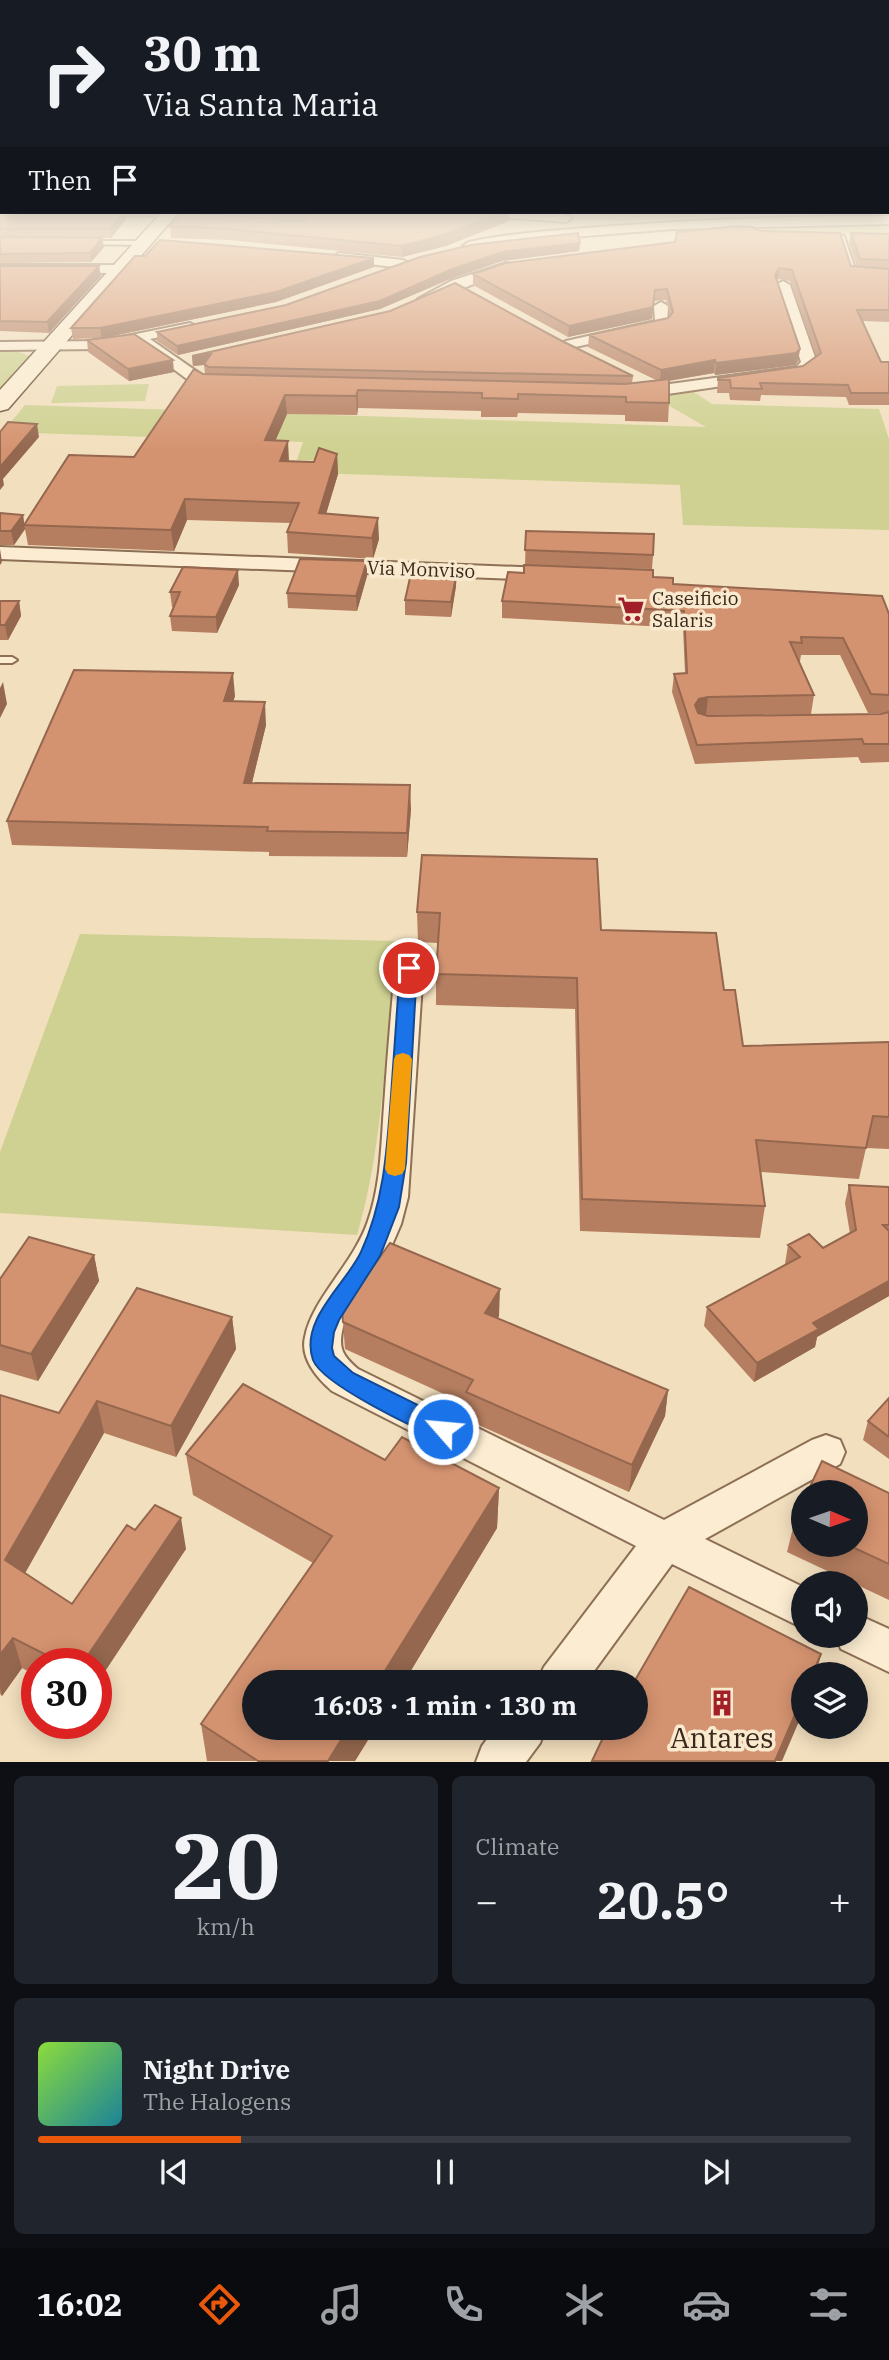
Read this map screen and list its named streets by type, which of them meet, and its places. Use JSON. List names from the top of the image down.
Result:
{
  "streets": {
    "street": ["Via Monviso"]
  },
  "places": {
    "supermarket": ["Caseificio Salaris"],
    "building": ["Antares"]
  },
  "north": "right",
  "page": {
    "turn": ["30 m", "Via Santa Maria"],
    "then": "Then",
    "limit": "30",
    "trip": "16:03 · 1 min · 130 m",
    "tile": [
      ["20", "km/h"],
      "Climate"
    ],
    "heat": ["−", "20.5°", "+"],
    "song": ["Night Drive", "The Halogens"],
    "tabs": "16:02"
  }
}
